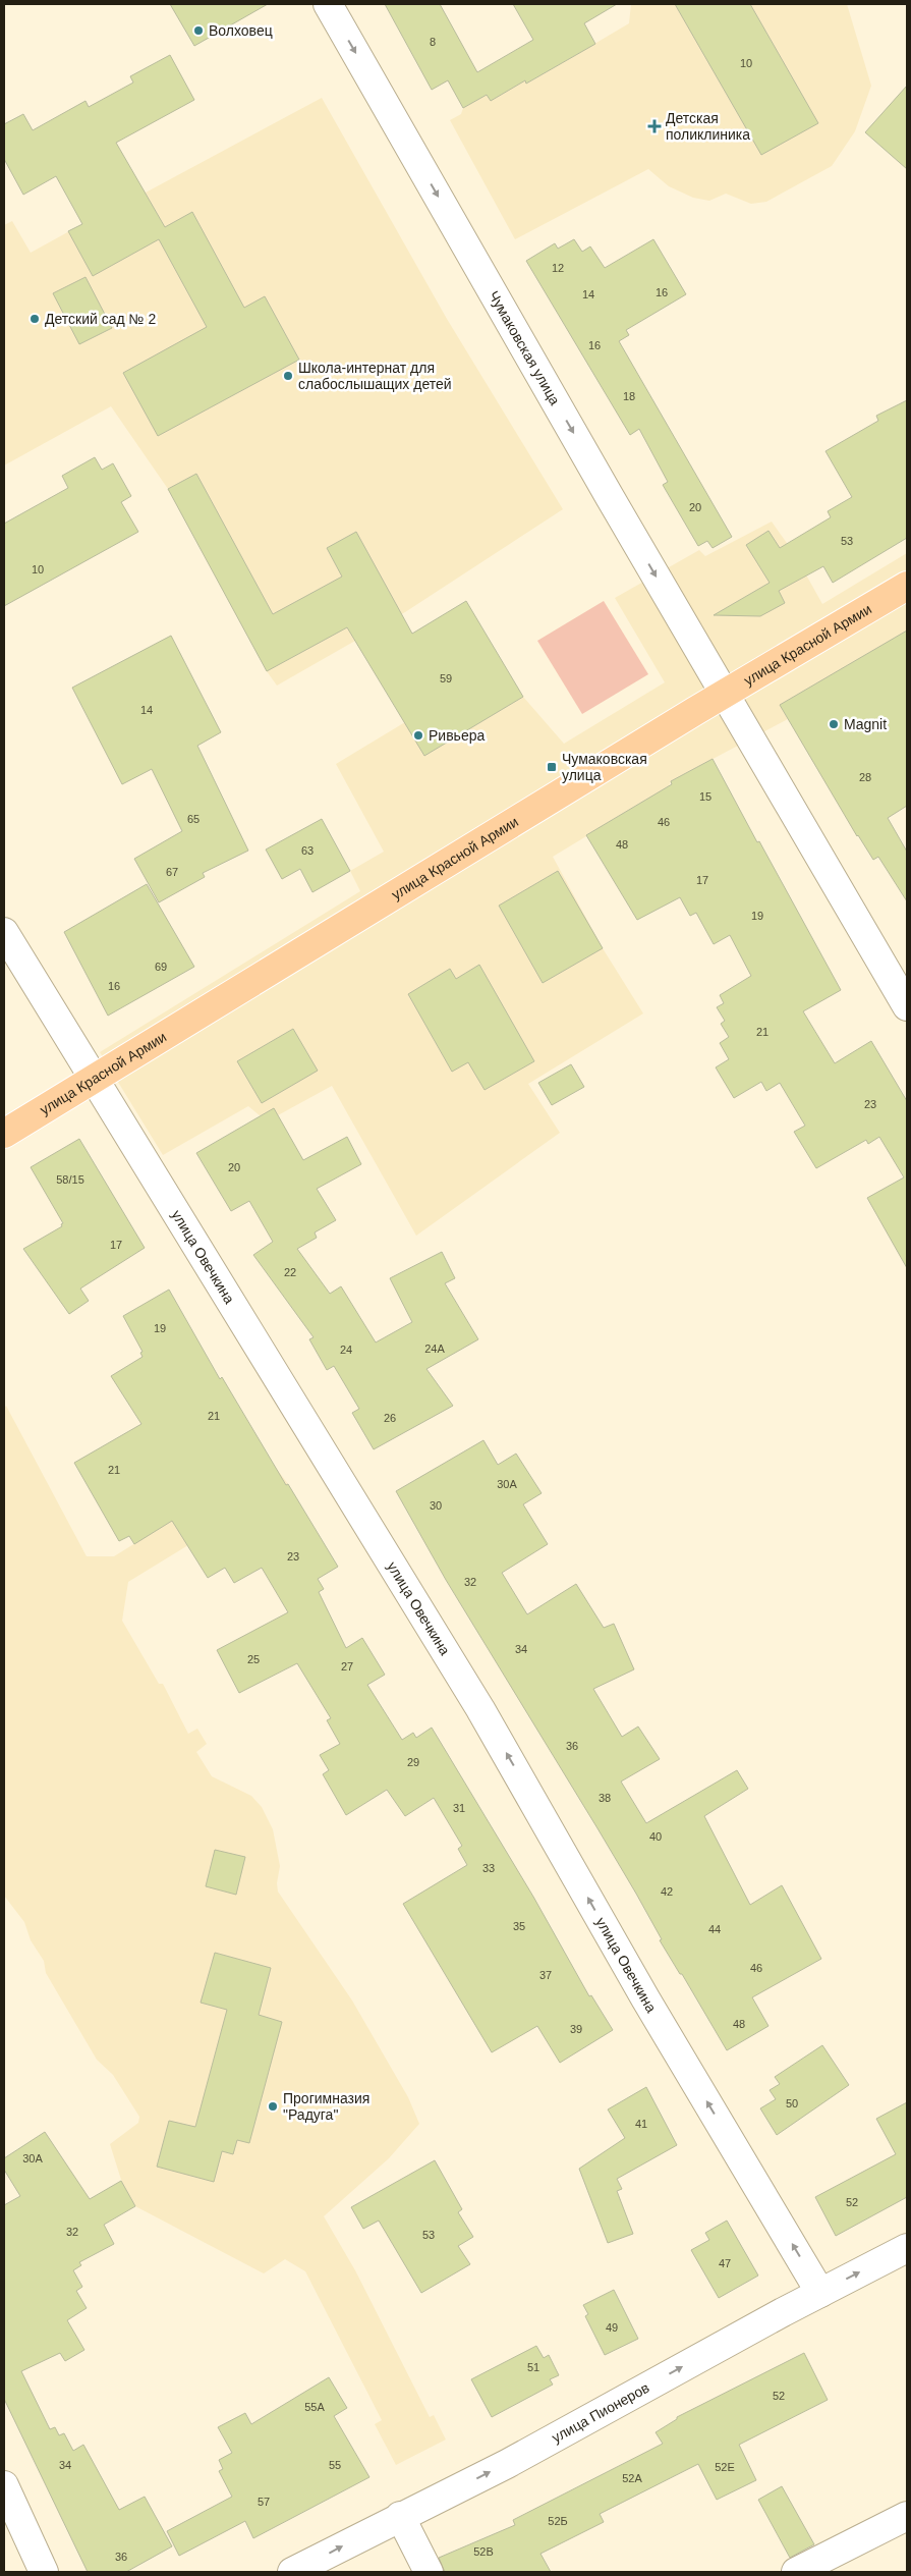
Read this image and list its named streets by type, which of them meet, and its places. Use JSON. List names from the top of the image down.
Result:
{
  "streets": {
    "main road": ["улица Красной Армии"],
    "street": ["Чумаковская улица", "улица Овечкина", "улица Пионеров"]
  },
  "crossings": [
    ["Чумаковская улица", "улица Красной Армии"],
    ["улица Красной Армии", "улица Овечкина"],
    ["улица Овечкина", "улица Пионеров"]
  ],
  "one_way": ["Чумаковская улица", "улица Овечкина", "улица Пионеров"],
  "places": {
    "other": [
      "Волховец",
      "Детский сад № 2",
      "Школа-интернат для слабослышащих детей",
      "Magnit",
      "Ривьера",
      "Прогимназия \"Радуга\""
    ],
    "health": ["Детская поликлиника"],
    "transit": ["Чумаковская улица"]
  },
  "house_numbers": [
    "8",
    "10",
    "12",
    "16",
    "14",
    "16",
    "18",
    "20",
    "53",
    "10",
    "59",
    "14",
    "28",
    "15",
    "65",
    "46",
    "48",
    "63",
    "67",
    "17",
    "19",
    "69",
    "16",
    "21",
    "23",
    "20",
    "58/15",
    "17",
    "22",
    "19",
    "24А",
    "24",
    "21",
    "26",
    "21",
    "30А",
    "30",
    "23",
    "32",
    "34",
    "25",
    "27",
    "36",
    "29",
    "38",
    "31",
    "40",
    "33",
    "42",
    "35",
    "44",
    "46",
    "37",
    "48",
    "39",
    "50",
    "41",
    "30А",
    "52",
    "32",
    "53",
    "47",
    "49",
    "51",
    "52",
    "55А",
    "34",
    "55",
    "52Е",
    "52А",
    "57",
    "52Б",
    "52В",
    "36"
  ]
}
